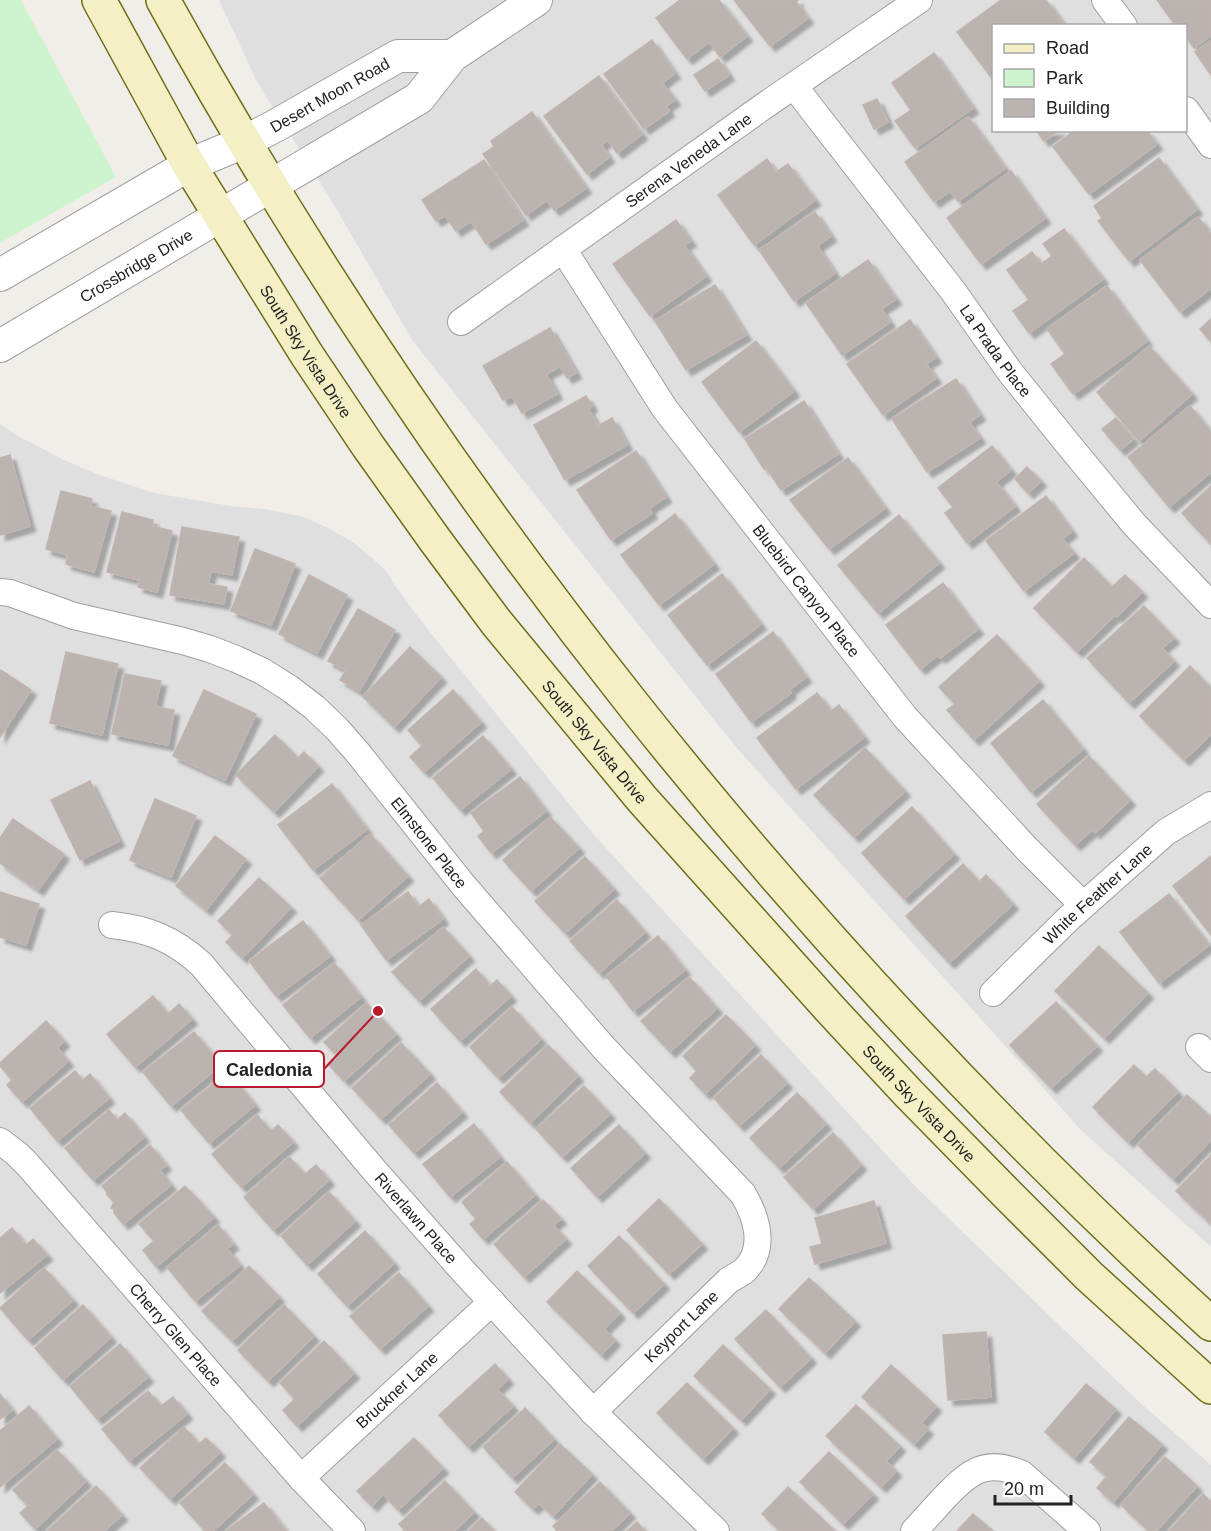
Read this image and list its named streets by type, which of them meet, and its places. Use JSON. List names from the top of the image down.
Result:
{
  "streets": {
    "main road": ["South Sky Vista Drive"],
    "street": [
      "Desert Moon Road",
      "Serena Veneda Lane",
      "Crossbridge Drive",
      "La Prada Place",
      "Bluebird Canyon Place",
      "Elmstone Place",
      "White Feather Lane",
      "Riverlawn Place",
      "Keyport Lane",
      "Cherry Glen Place",
      "Bruckner Lane"
    ]
  },
  "crossings": [
    ["Serena Veneda Lane", "La Prada Place"],
    ["Serena Veneda Lane", "Bluebird Canyon Place"],
    ["Crossbridge Drive", "South Sky Vista Drive"],
    ["Bluebird Canyon Place", "White Feather Lane"],
    ["Elmstone Place", "Keyport Lane"],
    ["Riverlawn Place", "Keyport Lane"],
    ["Riverlawn Place", "Bruckner Lane"],
    ["Cherry Glen Place", "Bruckner Lane"]
  ],
  "places": ["Caledonia"],
  "legend": ["Road", "Park", "Building"],
  "scale_bar": "20 m"
}
